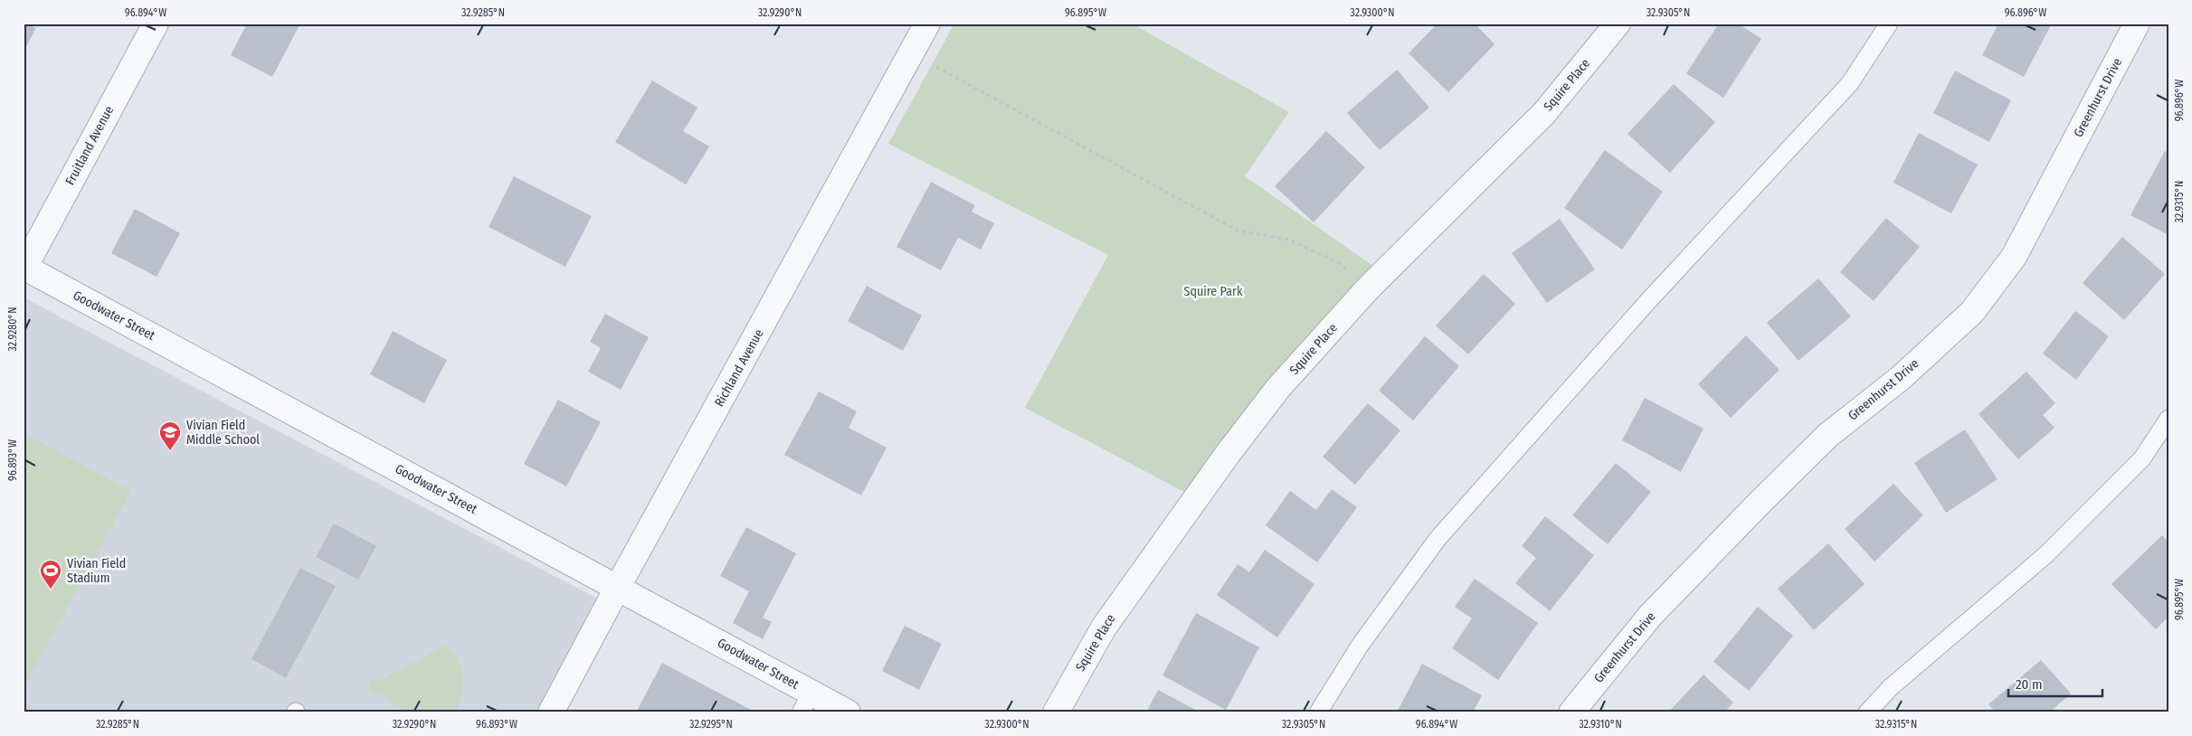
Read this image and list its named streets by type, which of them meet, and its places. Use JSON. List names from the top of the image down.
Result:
{
  "streets": {
    "street": [
      "Squire Place",
      "Greenhurst Drive",
      "Fruitland Avenue",
      "Goodwater Street",
      "Richland Avenue"
    ]
  },
  "crossings": [
    ["Fruitland Avenue", "Goodwater Street"],
    ["Goodwater Street", "Richland Avenue"]
  ],
  "parks": ["Squire Park"],
  "places": {
    "school or university": ["Vivian Field Middle School"],
    "sports": ["Vivian Field Stadium"]
  },
  "scale_bar": "20 m",
  "coordinates": [
    "96.894°W",
    "32.9285°N",
    "32.9290°N",
    "96.895°W",
    "32.9300°N",
    "32.9305°N",
    "96.896°W",
    "32.9315°N",
    "32.9280°N",
    "96.893°W",
    "32.9295°N",
    "32.9310°N"
  ]
}
